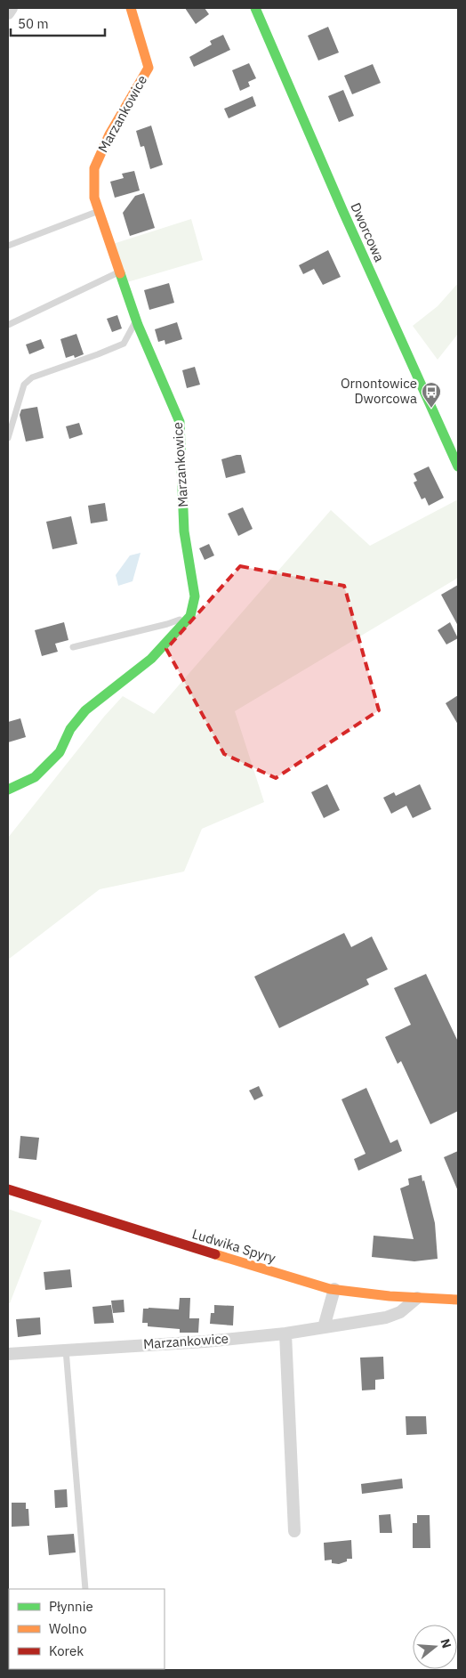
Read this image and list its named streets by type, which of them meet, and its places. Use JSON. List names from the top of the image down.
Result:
{
  "streets": {
    "street": ["Marzankowice", "Dworcowa", "Ludwika Spyry"]
  },
  "crossings": [
    ["Marzankowice", "Ludwika Spyry"]
  ],
  "places": {
    "bus stop": ["Ornontowice Dworcowa"]
  },
  "legend": ["Płynnie", "Wolno", "Korek"],
  "scale_bar": "50 m",
  "north": "right"
}
